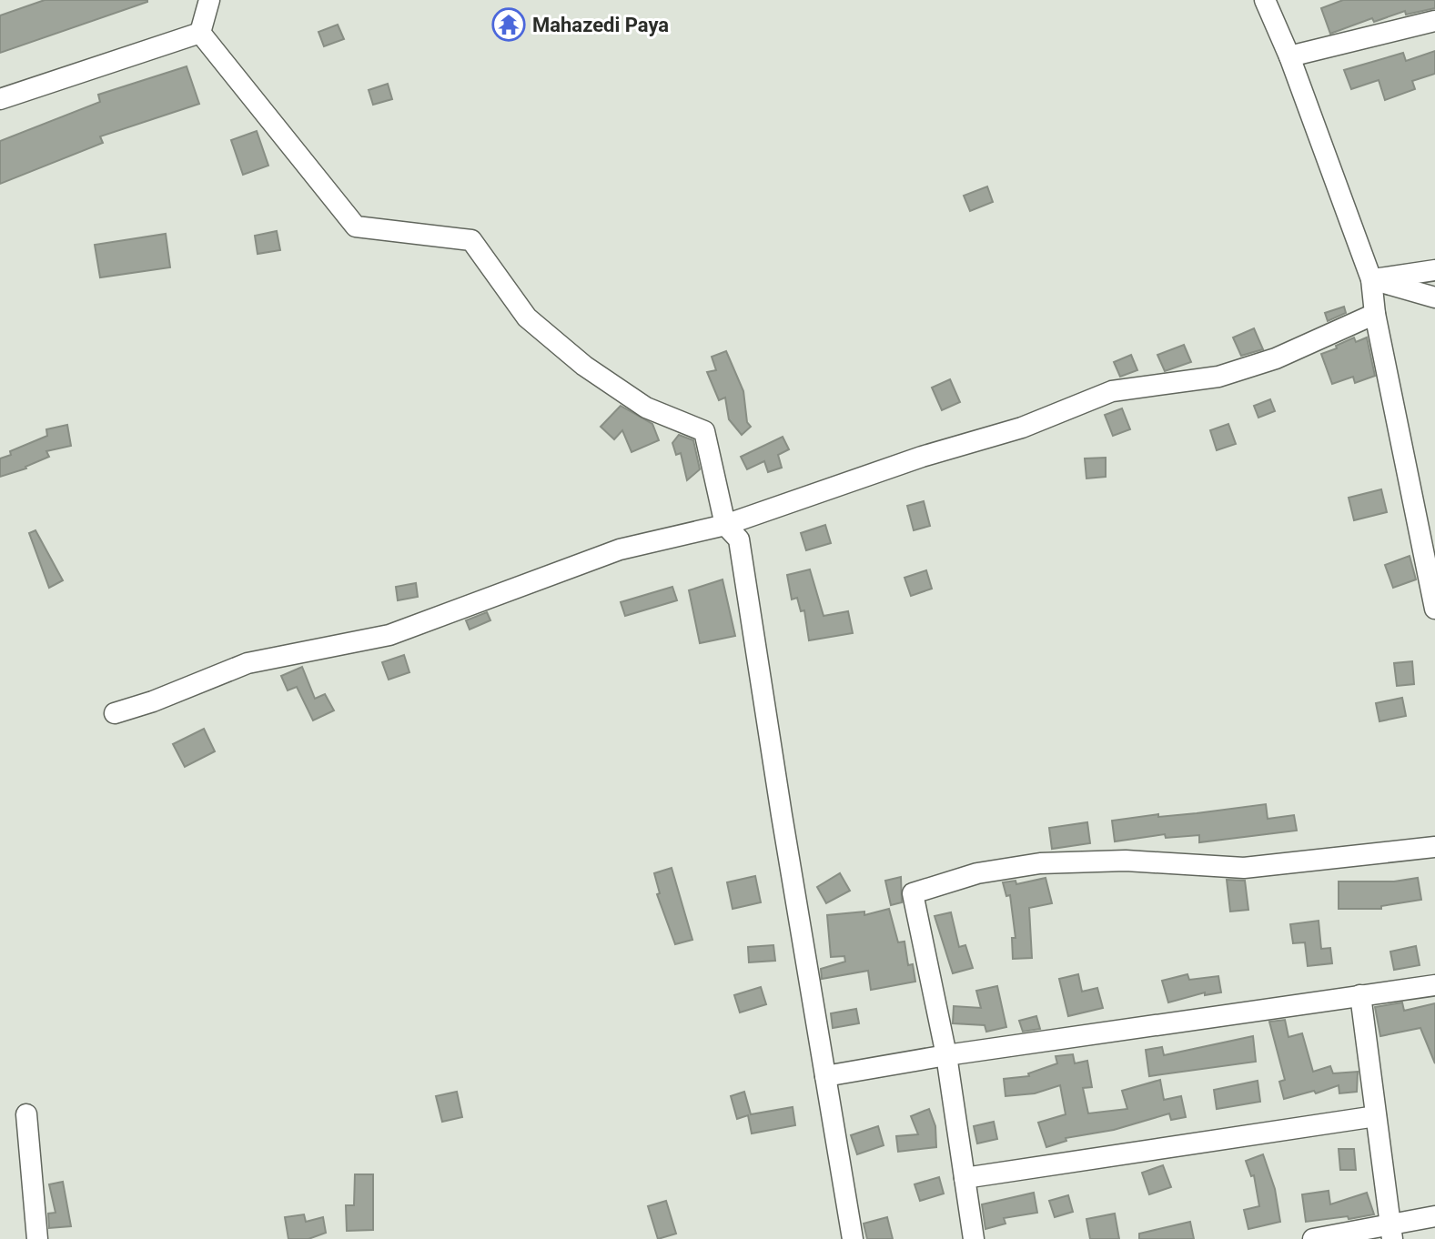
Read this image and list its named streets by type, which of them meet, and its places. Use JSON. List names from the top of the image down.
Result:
{
  "places": {
    "temple": ["Mahazedi Paya"]
  }
}
